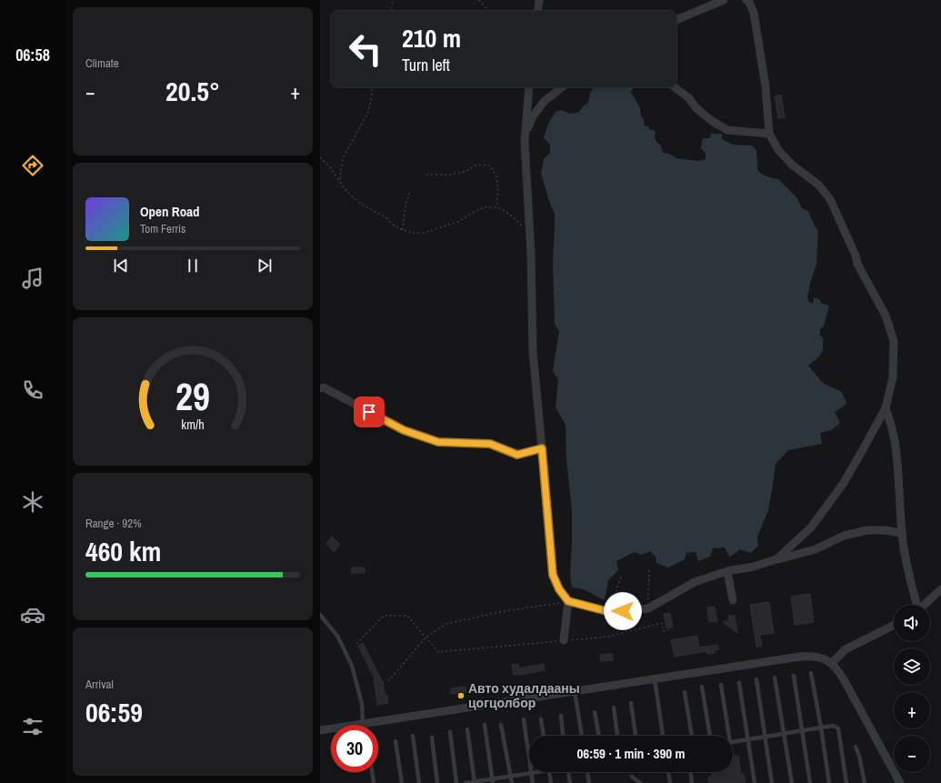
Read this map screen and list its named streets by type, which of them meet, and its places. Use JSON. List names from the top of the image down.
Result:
{
  "places": ["Авто худалдааны цогцолбор"],
  "page": {
    "tabs": "06:58",
    "tile": [
      "Climate",
      ["Range · 92%", "460 km"],
      ["Arrival", "06:59"]
    ],
    "turn": ["210 m", "Turn left"],
    "heat": ["−", "20.5°", "+"],
    "song": ["Open Road", "Tom Ferris"],
    "map_buttons": ["+", "−"],
    "limit": "30",
    "trip": "06:59 · 1 min · 390 m",
    "gauge": ["29", "km/h"]
  }
}
